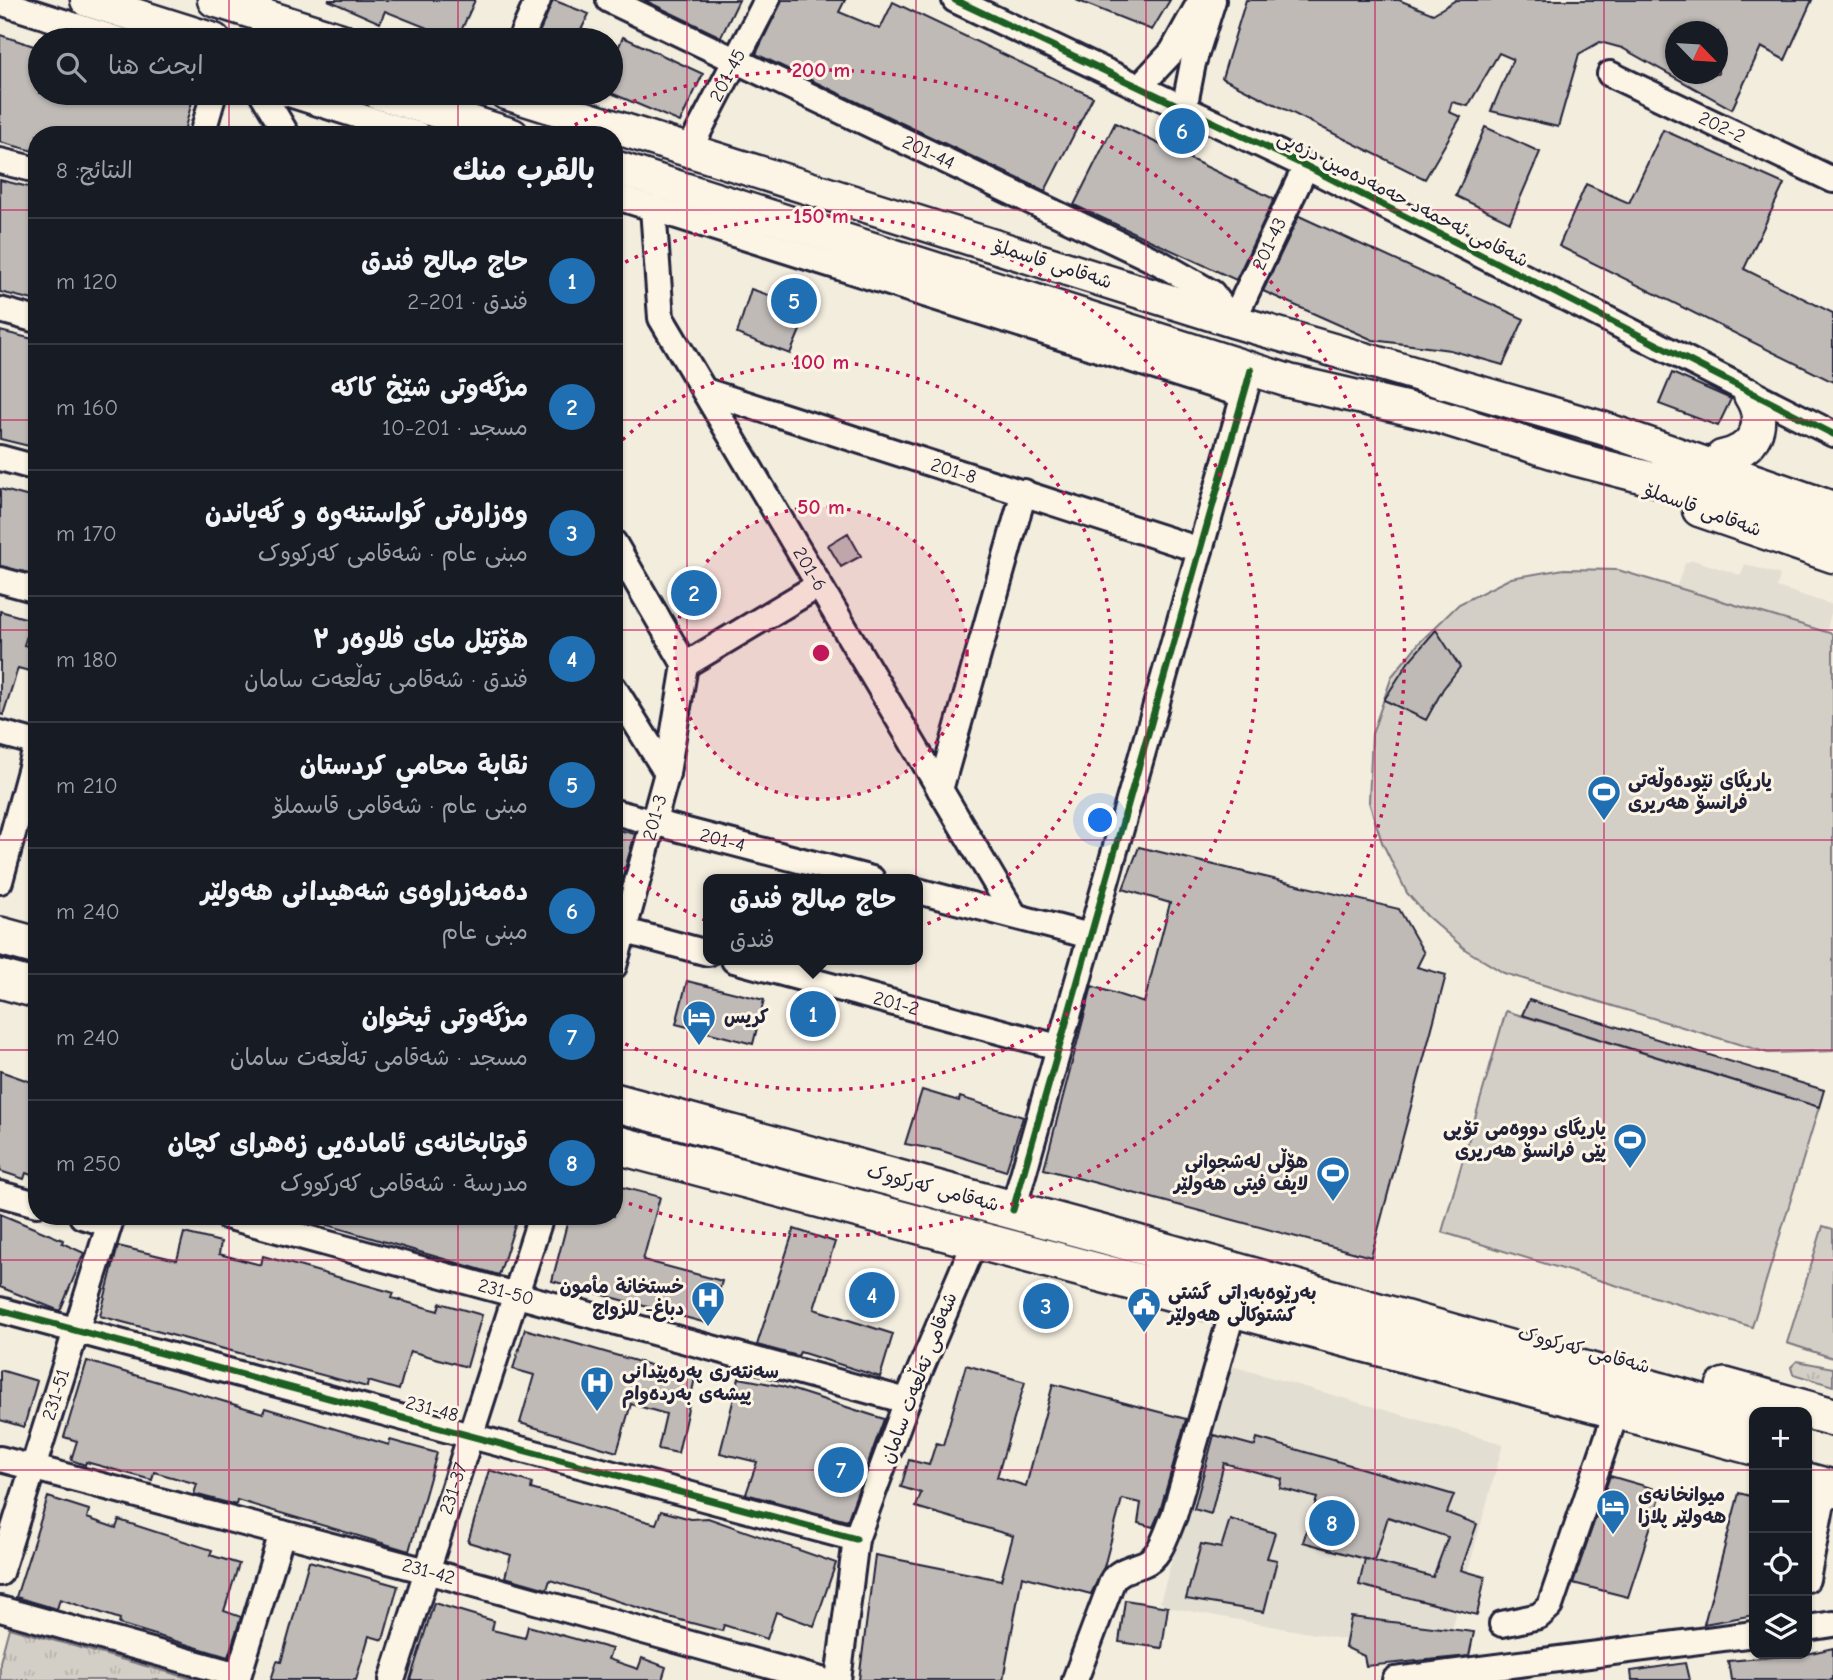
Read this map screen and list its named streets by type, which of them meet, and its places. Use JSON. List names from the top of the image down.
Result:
{
  "streets": {
    "highway": ["شەقامی کەرکووک"],
    "main road": ["شەقامی قاسملۆ"],
    "street": [
      "201-45",
      "202-2",
      "201-44",
      "شەقامی ئەحمەد حەمەدەمین دزەیی",
      "201-43",
      "201-8",
      "201-6",
      "201-3",
      "201-4",
      "201-2",
      "231-50",
      "شەقامی تەڵعەت سامان",
      "231-51",
      "231-48",
      "231-37",
      "231-42"
    ]
  },
  "crossings": [
    ["201-45", "201-44"],
    ["201-45", "شەقامی قاسملۆ"],
    ["201-44", "201-43"],
    ["201-44", "شەقامی قاسملۆ"],
    ["شەقامی ئەحمەد حەمەدەمین دزەیی", "201-43"],
    ["201-43", "شەقامی قاسملۆ"],
    ["201-8", "201-6"],
    ["201-3", "201-4"],
    ["231-50", "شەقامی تەڵعەت سامان"],
    ["231-50", "231-37"],
    ["شەقامی تەڵعەت سامان", "231-48"],
    ["231-51", "231-48"],
    ["231-51", "231-42"],
    ["231-48", "231-37"],
    ["231-37", "231-42"]
  ],
  "places": {
    "sports": ["یاریگای نێودەوڵەتی فرانسۆ هەریری", "یاریگای دووەمی تۆپی پێی فرانسۆ هەریری", "هۆڵی لەشجوانی لایف فیتی هەولێر"],
    "hotel": ["كريس", "میوانخانەی هەولێر پلازا"],
    "hospital": ["خستخانة مأمون دباغ- للزواج", "سەنتەری پەرەپێدانی پیشەی بەردەوام"],
    "public building": ["بەڕێوەبەراتی گشتی کشتوکاڵی هەولێر"]
  },
  "north": "bottom right",
  "page": {
    "search": "ابحث هنا",
    "pins": [
      "6",
      "5",
      "2",
      "1",
      "4",
      "3",
      "7",
      "8"
    ],
    "heading": ["بالقرب منك", "النتائج: 8"],
    "list": [
      {
        "mark": "1",
        "name": "حاج صالح فندق",
        "note": "فندق · 201-2",
        "value": "120 m"
      },
      {
        "mark": "2",
        "name": "مزگه‌وتی شێخ كاكه",
        "note": "مسجد · 201-10",
        "value": "160 m"
      },
      {
        "mark": "3",
        "name": "وەزارەتی گواستنەوە و گەیاندن",
        "note": "مبنى عام · شەقامی کەرکووک",
        "value": "170 m"
      },
      {
        "mark": "4",
        "name": "هۆتێل مای فلاوەر ٣",
        "note": "فندق · شەقامی تەڵعەت سامان",
        "value": "180 m"
      },
      {
        "mark": "5",
        "name": "نقابة محامي كردستان",
        "note": "مبنى عام · شەقامی قاسملۆ",
        "value": "210 m"
      },
      {
        "mark": "6",
        "name": "دەمەزراوەی شەهیدانی هەولێر",
        "note": "مبنى عام",
        "value": "240 m"
      },
      {
        "mark": "7",
        "name": "مزگەوتی ئیخوان",
        "note": "مسجد · شەقامی تەڵعەت سامان",
        "value": "240 m"
      },
      {
        "mark": "8",
        "name": "قوتابخانەی ئامادەیی زەهرای کچان",
        "note": "مدرسة · شەقامی کەرکووک",
        "value": "250 m"
      }
    ],
    "popup": ["حاج صالح فندق", "فندق"],
    "map_buttons": ["+", "−"]
  },
  "rings": [
    "200 m",
    "150 m",
    "100 m",
    "50 m"
  ]
}
